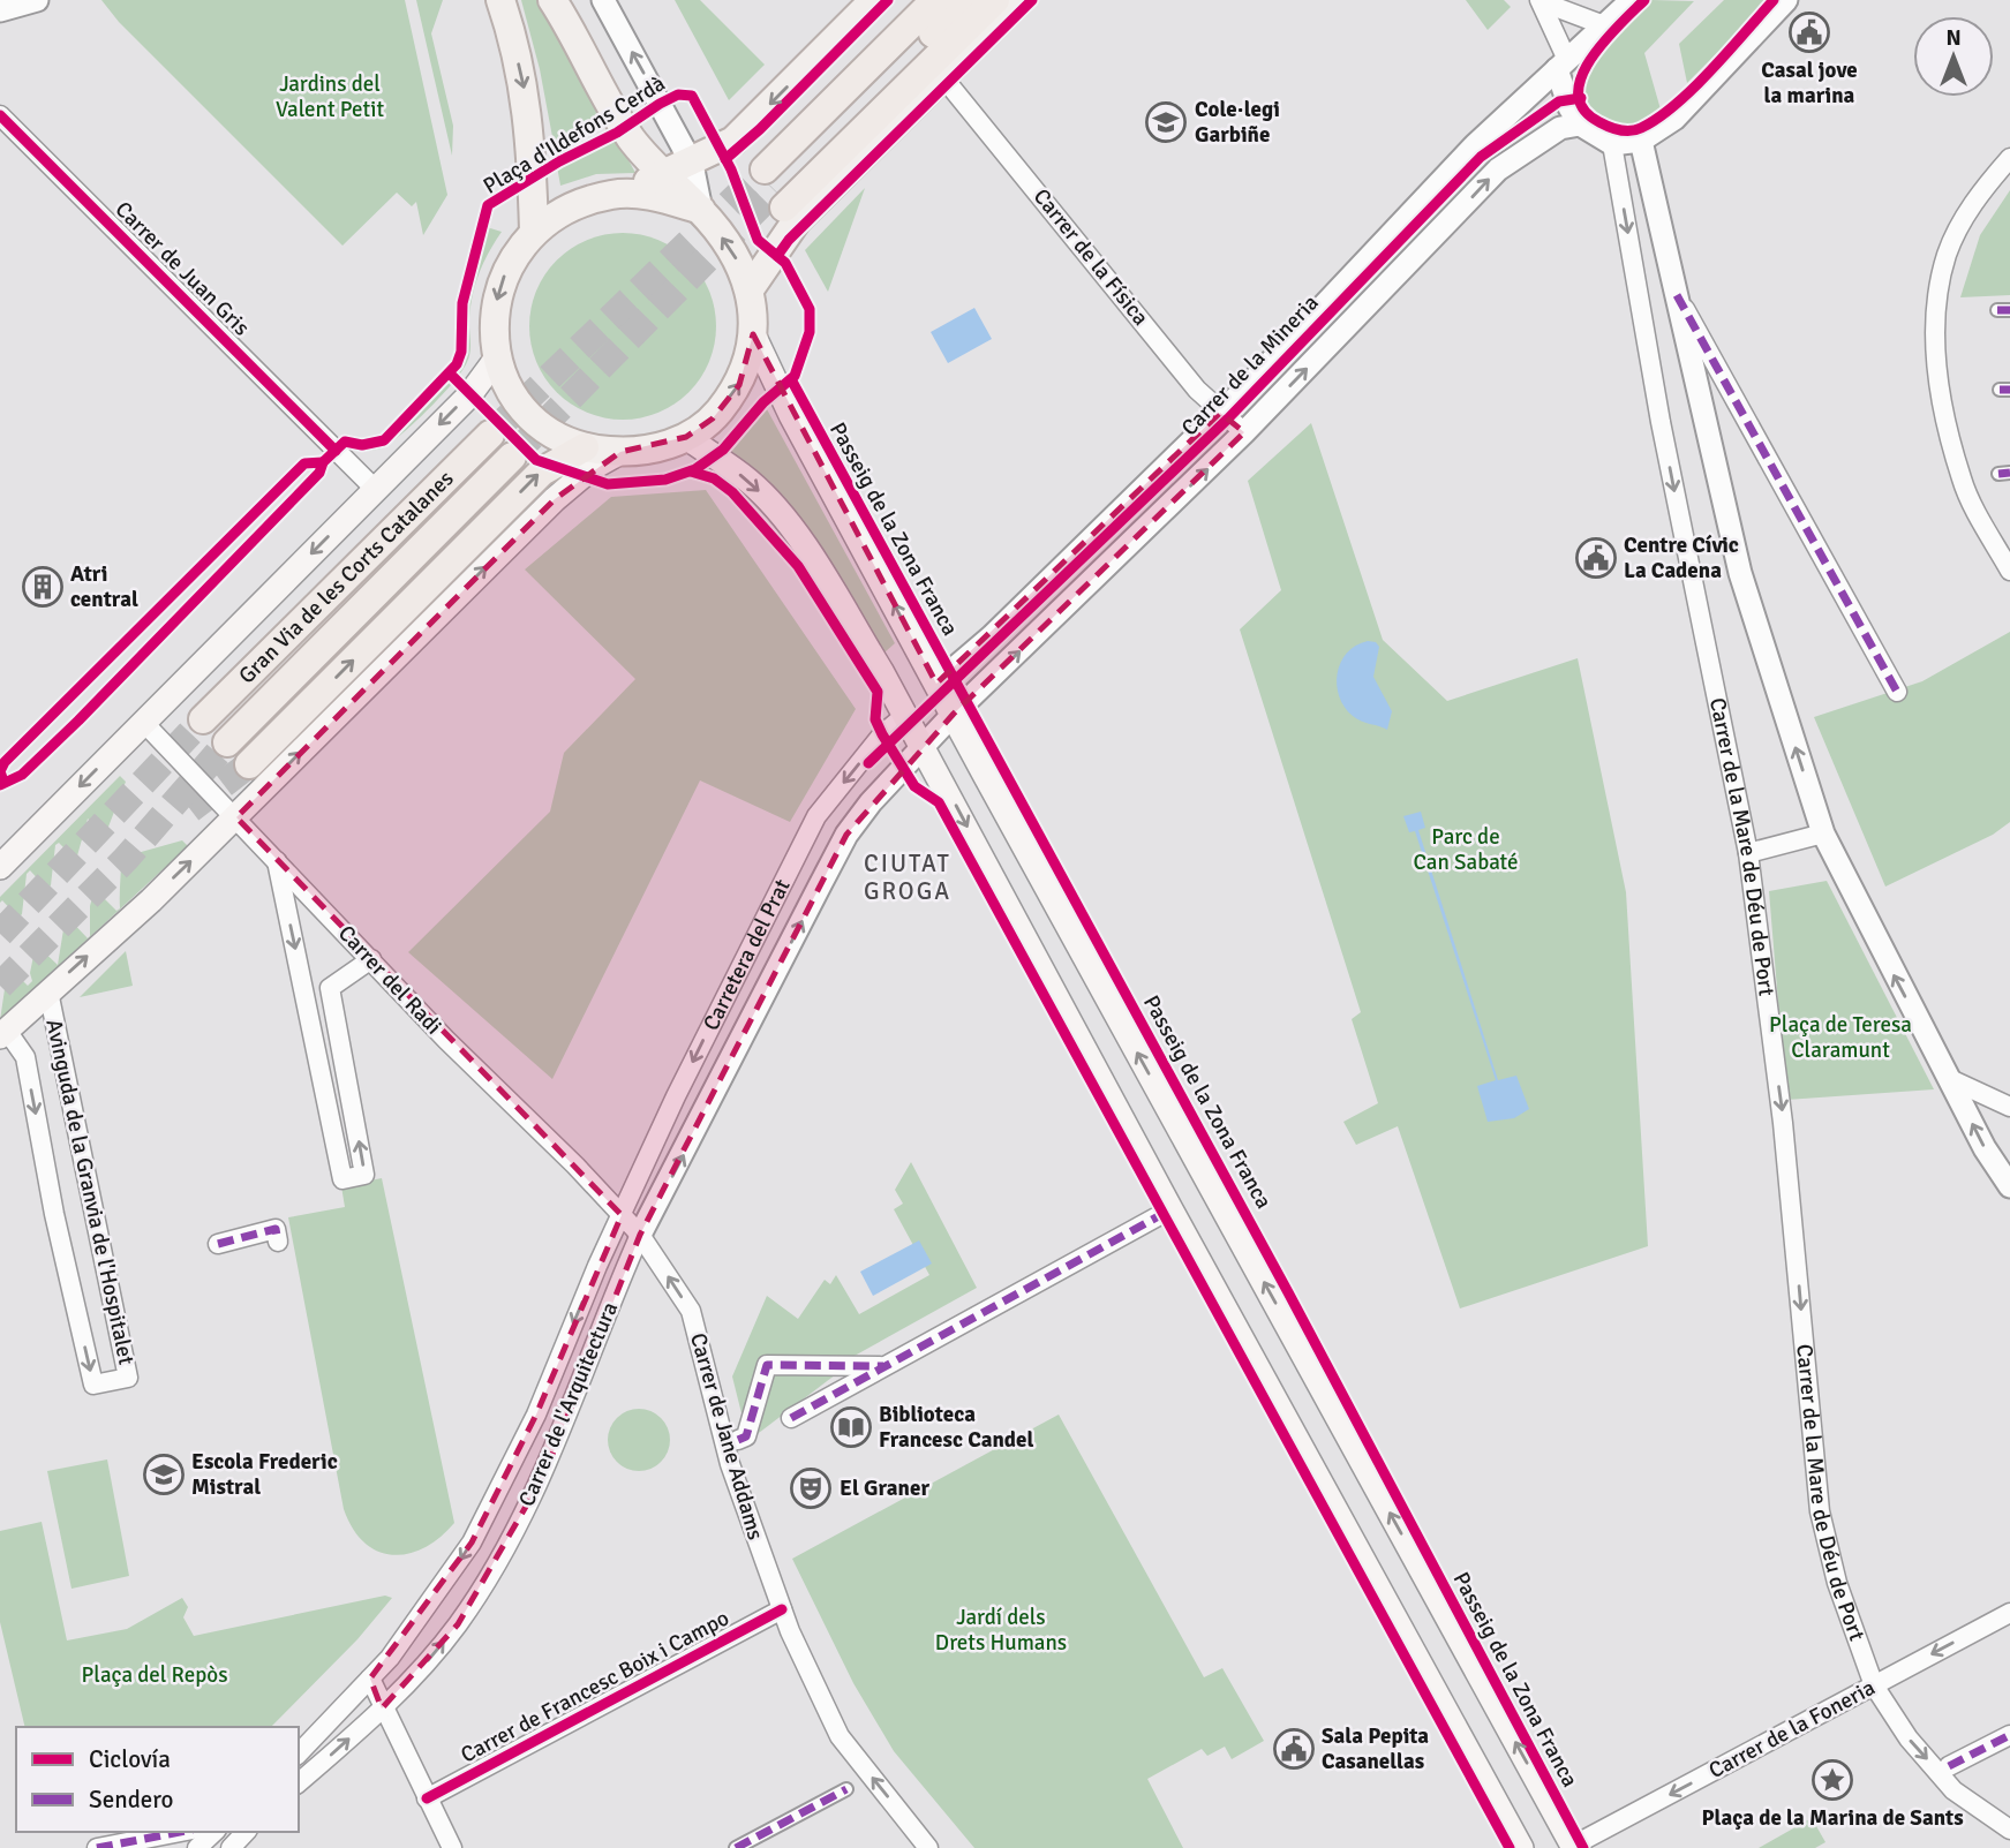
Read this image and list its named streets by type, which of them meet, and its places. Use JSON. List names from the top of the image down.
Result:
{
  "streets": {
    "highway": ["Gran Via de les Corts Catalanes"],
    "main road": ["Passeig de la Zona Franca", "Avinguda de la Granvia de l'Hospitalet"],
    "street": [
      "Carrer de la Física",
      "Carrer de Juan Gris",
      "Carrer de la Mineria",
      "Carrer de la Mare de Déu de Port",
      "Carretera del Prat",
      "Carrer del Radi",
      "Carrer de l'Arquitectura",
      "Carrer de Jane Addams",
      "Carrer de Francesc Boix i Campo",
      "Carrer de la Foneria"
    ],
    "cycle path": ["Plaça d'Ildefons Cerdà"]
  },
  "crossings": [
    ["Carrer de la Física", "Carrer de la Mineria"],
    ["Carrer de la Mineria", "Passeig de la Zona Franca"],
    ["Carrer de la Mineria", "Carretera del Prat"],
    ["Passeig de la Zona Franca", "Avinguda de la Granvia de l'Hospitalet"],
    ["Passeig de la Zona Franca", "Carrer de la Foneria"],
    ["Carrer de la Mare de Déu de Port", "Carrer de la Foneria"],
    ["Carretera del Prat", "Carrer del Radi"],
    ["Carretera del Prat", "Carrer de l'Arquitectura"],
    ["Carretera del Prat", "Carrer de Jane Addams"],
    ["Carrer del Radi", "Avinguda de la Granvia de l'Hospitalet"],
    ["Carrer del Radi", "Carrer de l'Arquitectura"],
    ["Carrer del Radi", "Carrer de Jane Addams"],
    ["Carrer de l'Arquitectura", "Carrer de Jane Addams"],
    ["Carrer de Jane Addams", "Carrer de Francesc Boix i Campo"]
  ],
  "one_way": ["Carrer de Jane Addams", "Carrer de la Foneria"],
  "districts": ["CIUTAT GROGA"],
  "parks": [
    "Jardins del Valent Petit",
    "Parc de Can Sabaté",
    "Plaça de Teresa Claramunt",
    "Jardí dels Drets Humans",
    "Plaça del Repòs"
  ],
  "places": {
    "public building": ["Casal jove la marina", "Centre Cívic La Cadena", "Sala Pepita Casanellas"],
    "school or university": ["Cole·legi Garbiñe", "Escola Frederic Mistral"],
    "building": ["Atri central"],
    "library": ["Biblioteca Francesc Candel"],
    "theatre": ["El Graner"],
    "place": ["Plaça de la Marina de Sants"]
  },
  "legend": ["Ciclovía", "Sendero"],
  "north": "top"
}
